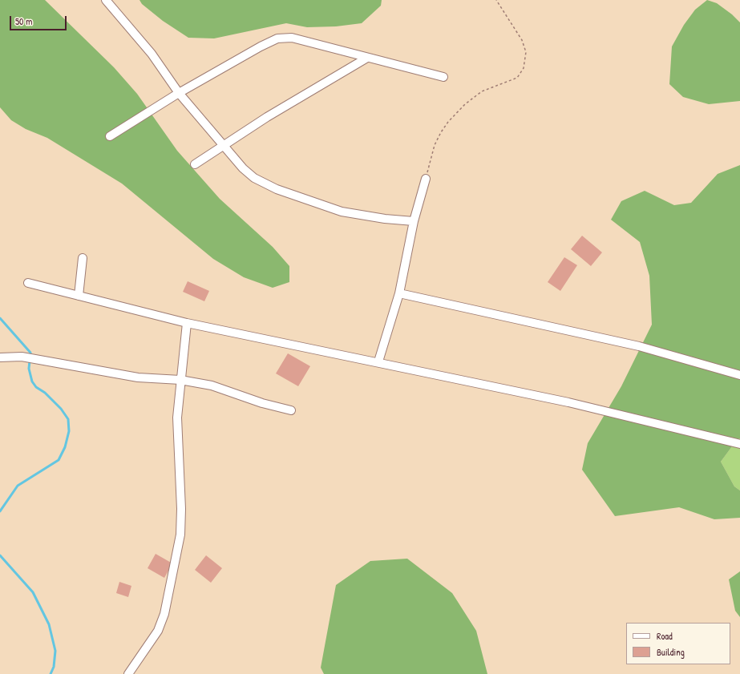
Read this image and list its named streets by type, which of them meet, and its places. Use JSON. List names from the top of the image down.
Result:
{
  "legend": ["Road", "Building"],
  "scale_bar": "50 m"
}
